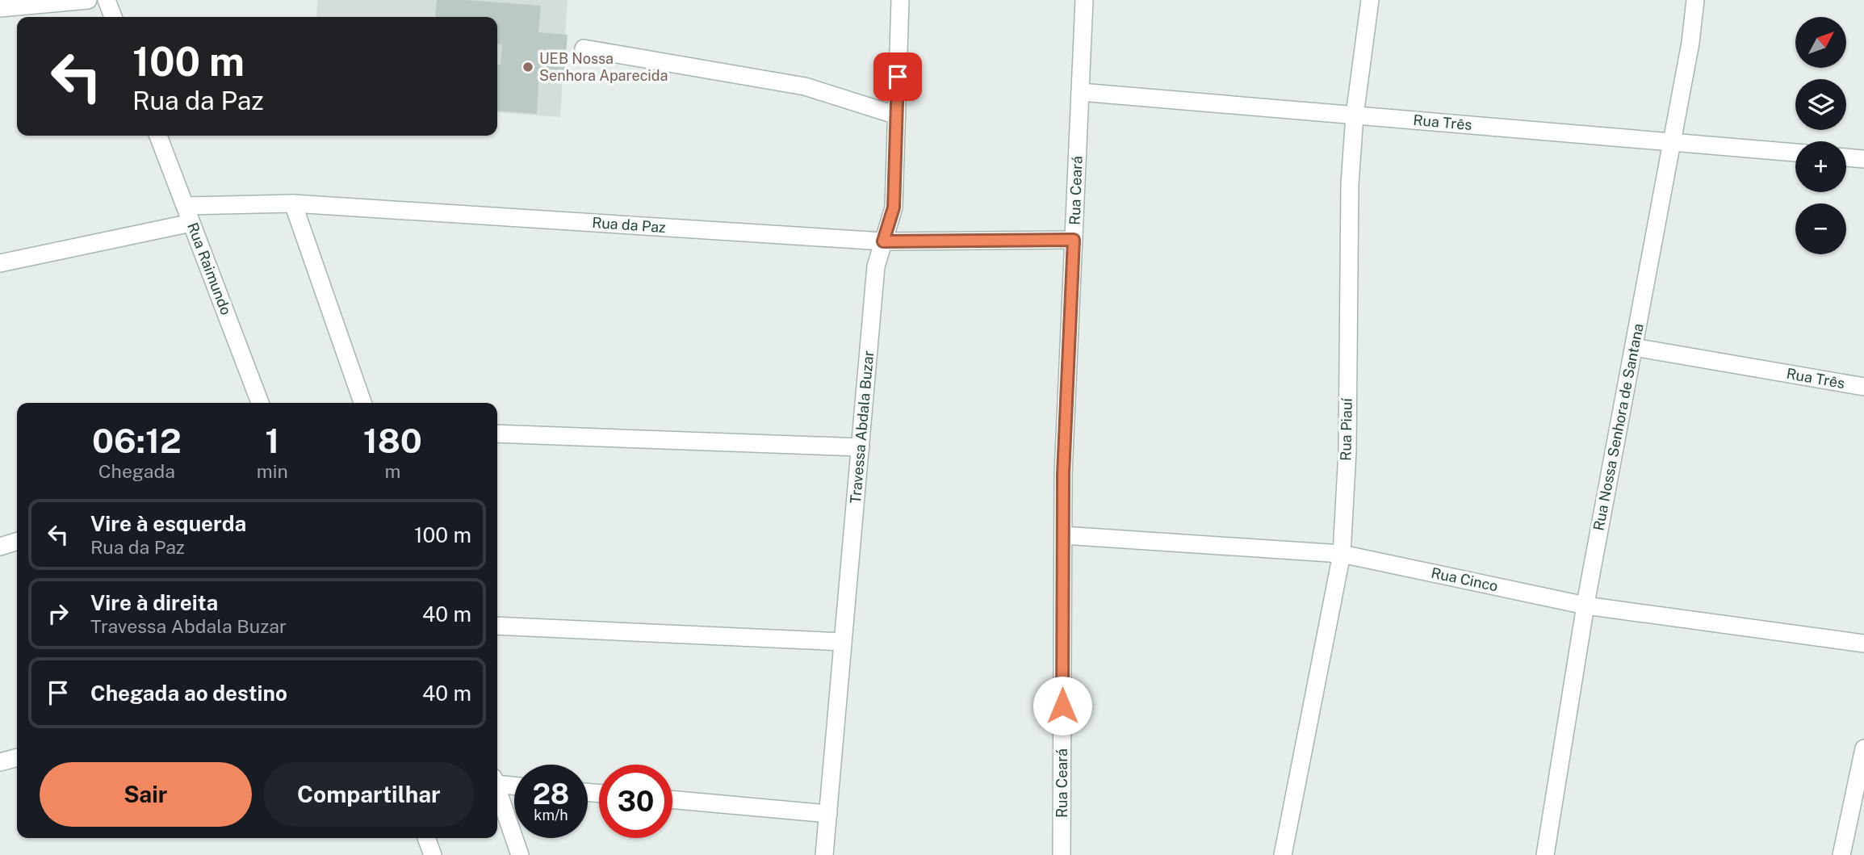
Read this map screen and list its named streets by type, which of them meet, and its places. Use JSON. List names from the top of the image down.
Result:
{
  "streets": {
    "street": [
      "Rua Três",
      "Rua Ceará",
      "Rua da Paz",
      "Rua Raimundo",
      "Travessa Abdala Buzar",
      "Rua Nossa Senhora de Santana",
      "Rua Piauí",
      "Rua Cinco"
    ]
  },
  "crossings": [
    ["Rua Três", "Rua Ceará"],
    ["Rua Três", "Rua Nossa Senhora de Santana"],
    ["Rua Três", "Rua Piauí"],
    ["Rua Ceará", "Rua da Paz"],
    ["Rua Ceará", "Rua Cinco"],
    ["Rua da Paz", "Rua Raimundo"],
    ["Rua da Paz", "Travessa Abdala Buzar"],
    ["Rua Nossa Senhora de Santana", "Rua Cinco"],
    ["Rua Piauí", "Rua Cinco"]
  ],
  "places": ["UEB Nossa Senhora Aparecida"],
  "north": "top right",
  "page": {
    "map_buttons": ["+", "−"],
    "turn": ["100 m", "Rua da Paz"],
    "eta": [
      "06:12",
      "Chegada",
      "1",
      "min",
      "180",
      "m"
    ],
    "list": [
      {
        "name": "Vire à esquerda",
        "note": "Rua da Paz",
        "value": "100 m"
      },
      {
        "name": "Vire à direita",
        "note": "Travessa Abdala Buzar",
        "value": "40 m"
      },
      {
        "name": "Chegada ao destino",
        "value": "40 m"
      }
    ],
    "buttons": ["Sair", "Compartilhar"],
    "speed": "28 km/h",
    "limit": "30"
  }
}
